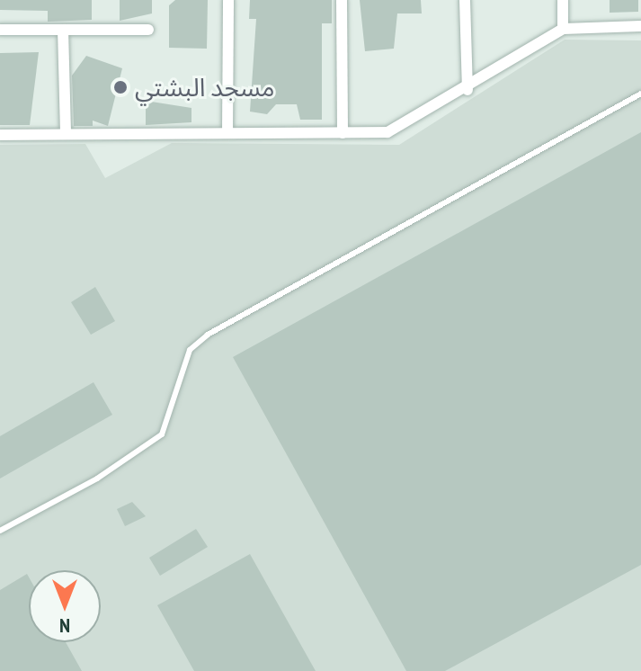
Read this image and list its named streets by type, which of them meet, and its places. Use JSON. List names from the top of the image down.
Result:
{
  "places": ["مسجد البشتي"],
  "north": "bottom"
}
